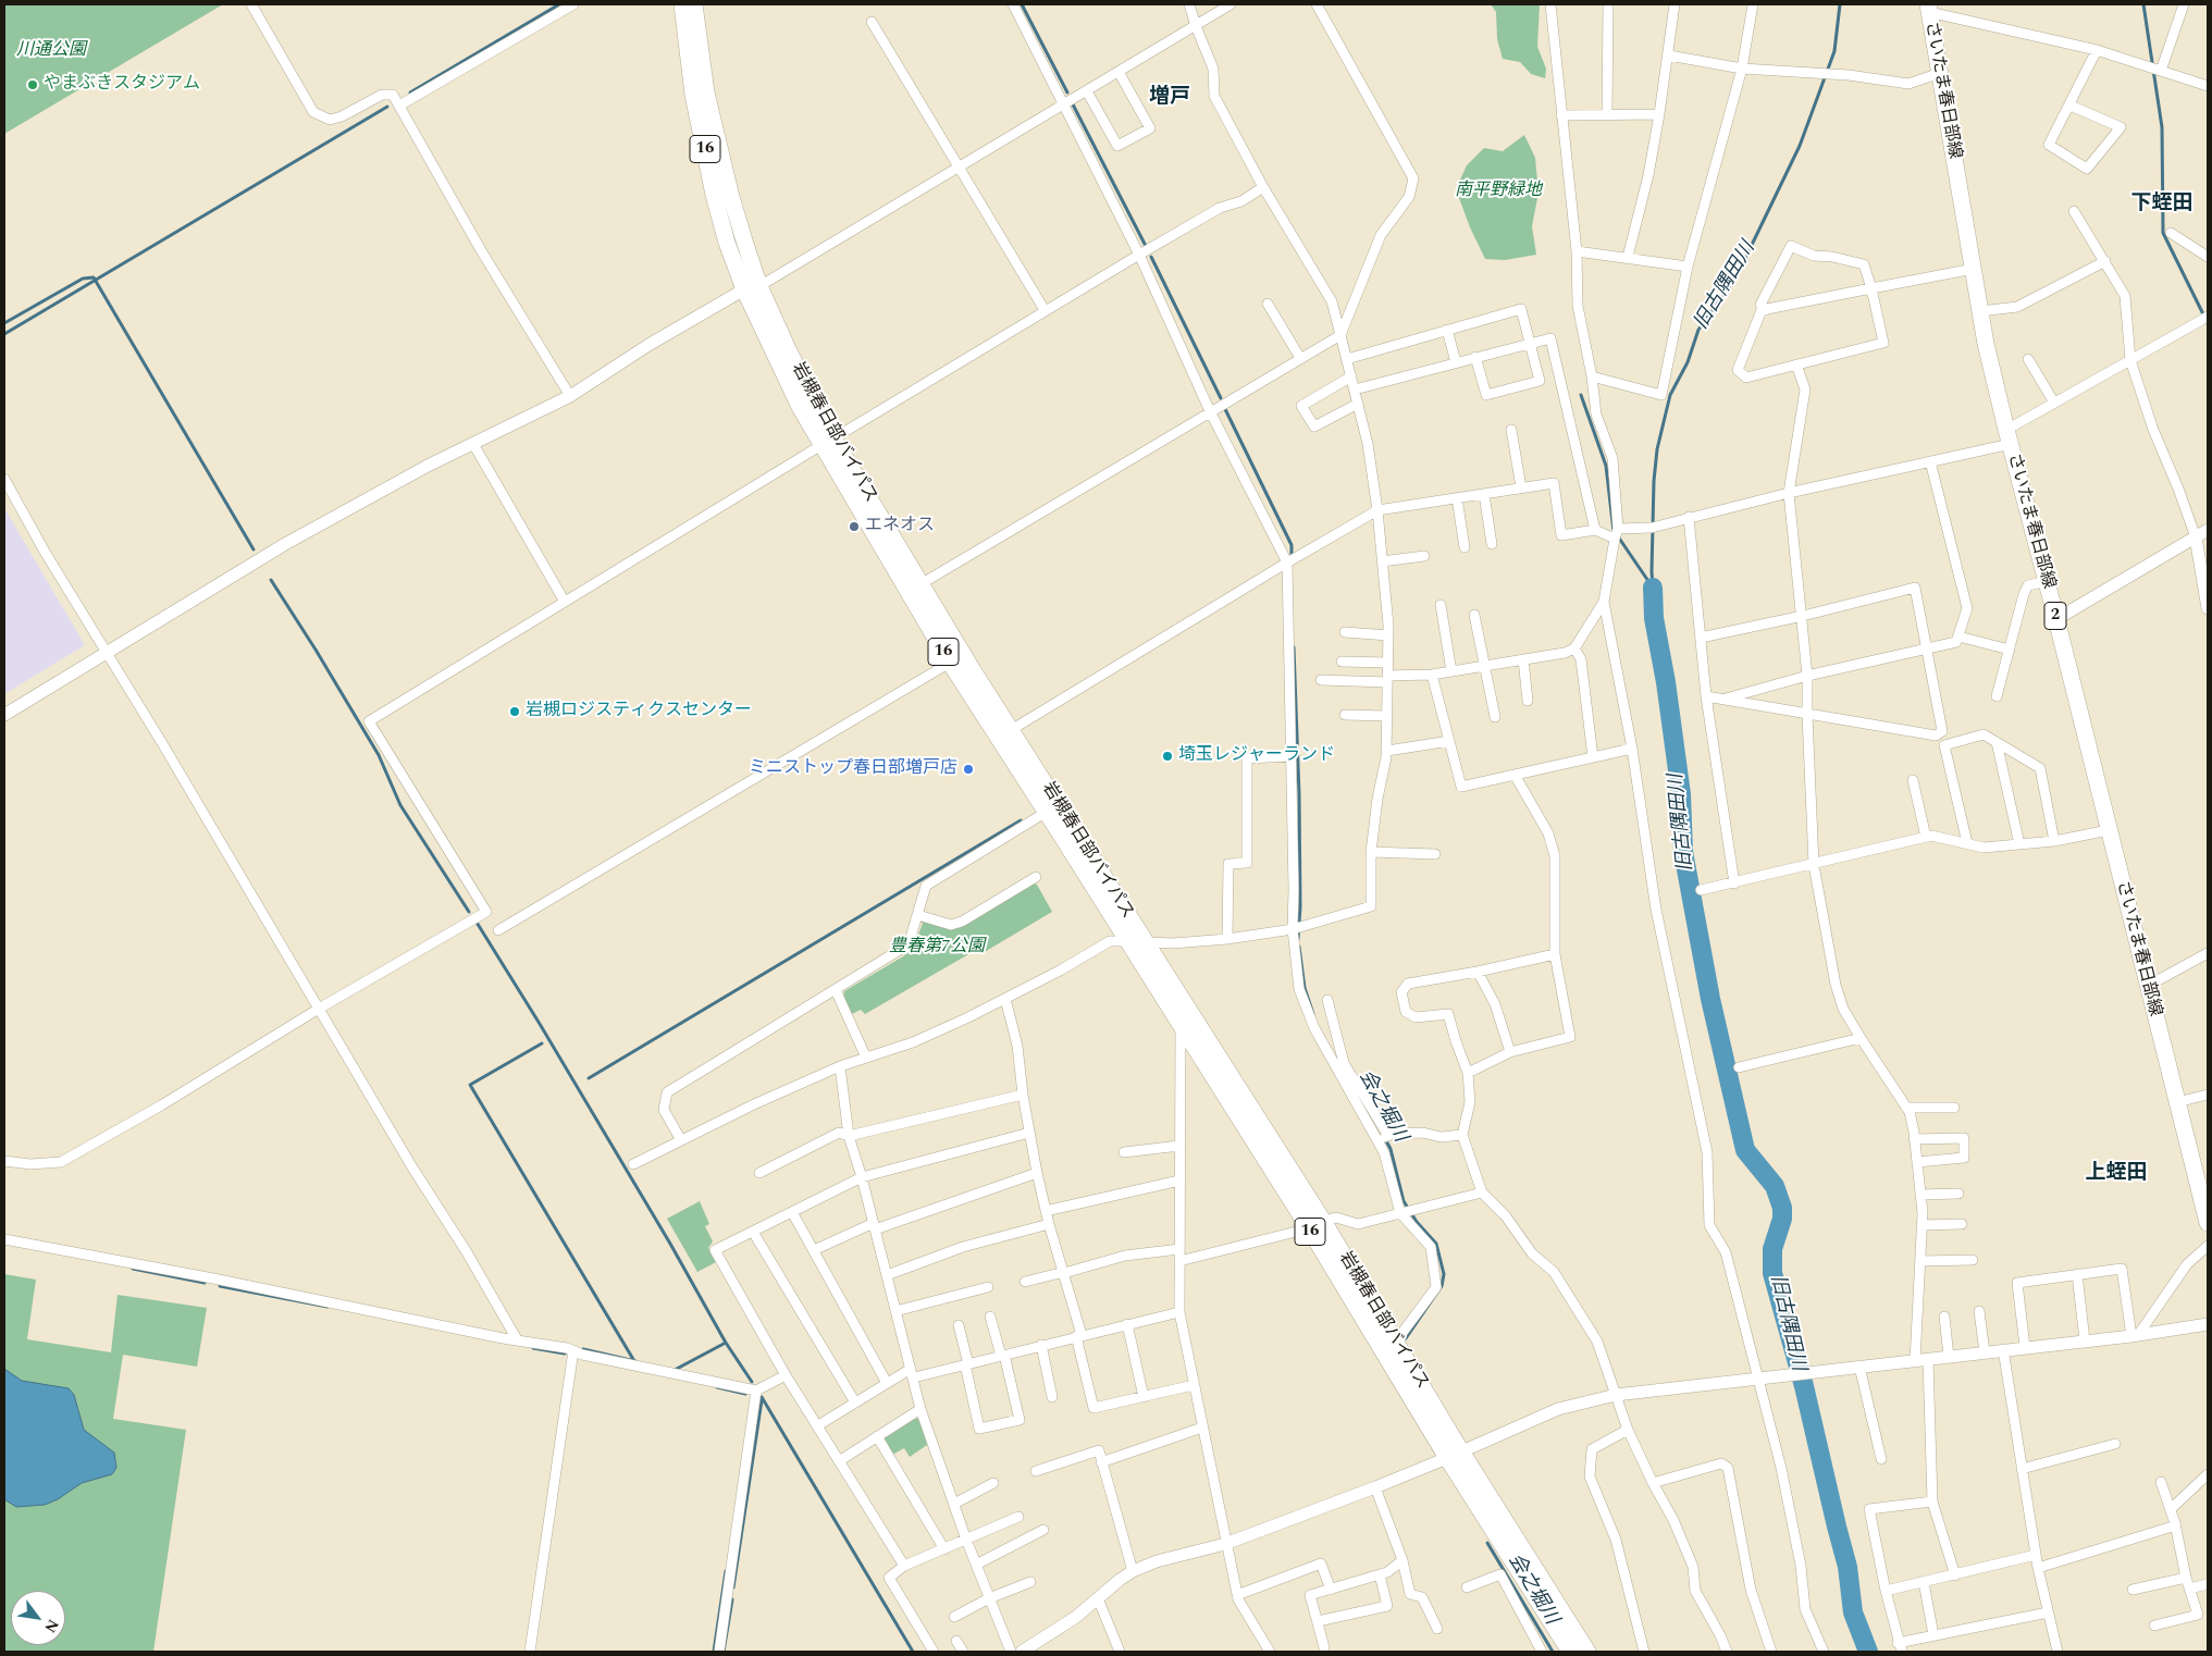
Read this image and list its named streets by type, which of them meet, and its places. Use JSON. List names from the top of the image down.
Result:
{
  "streets": {
    "main road": [
      "さいたま春日部線",
      "16",
      "岩槻春日部バイパス",
      "2"
    ]
  },
  "districts": ["増戸", "下蛭田", "上蛭田"],
  "water": ["旧古隅田川", "会之堀川"],
  "parks": ["川通公園", "南平野緑地", "豊春第7公園"],
  "places": [
    "やまぶきスタジアム",
    "エネオス",
    "岩槻ロジスティクスセンター",
    "埼玉レジャーランド",
    "ミニストップ春日部増戸店"
  ],
  "north": "bottom right"
}
